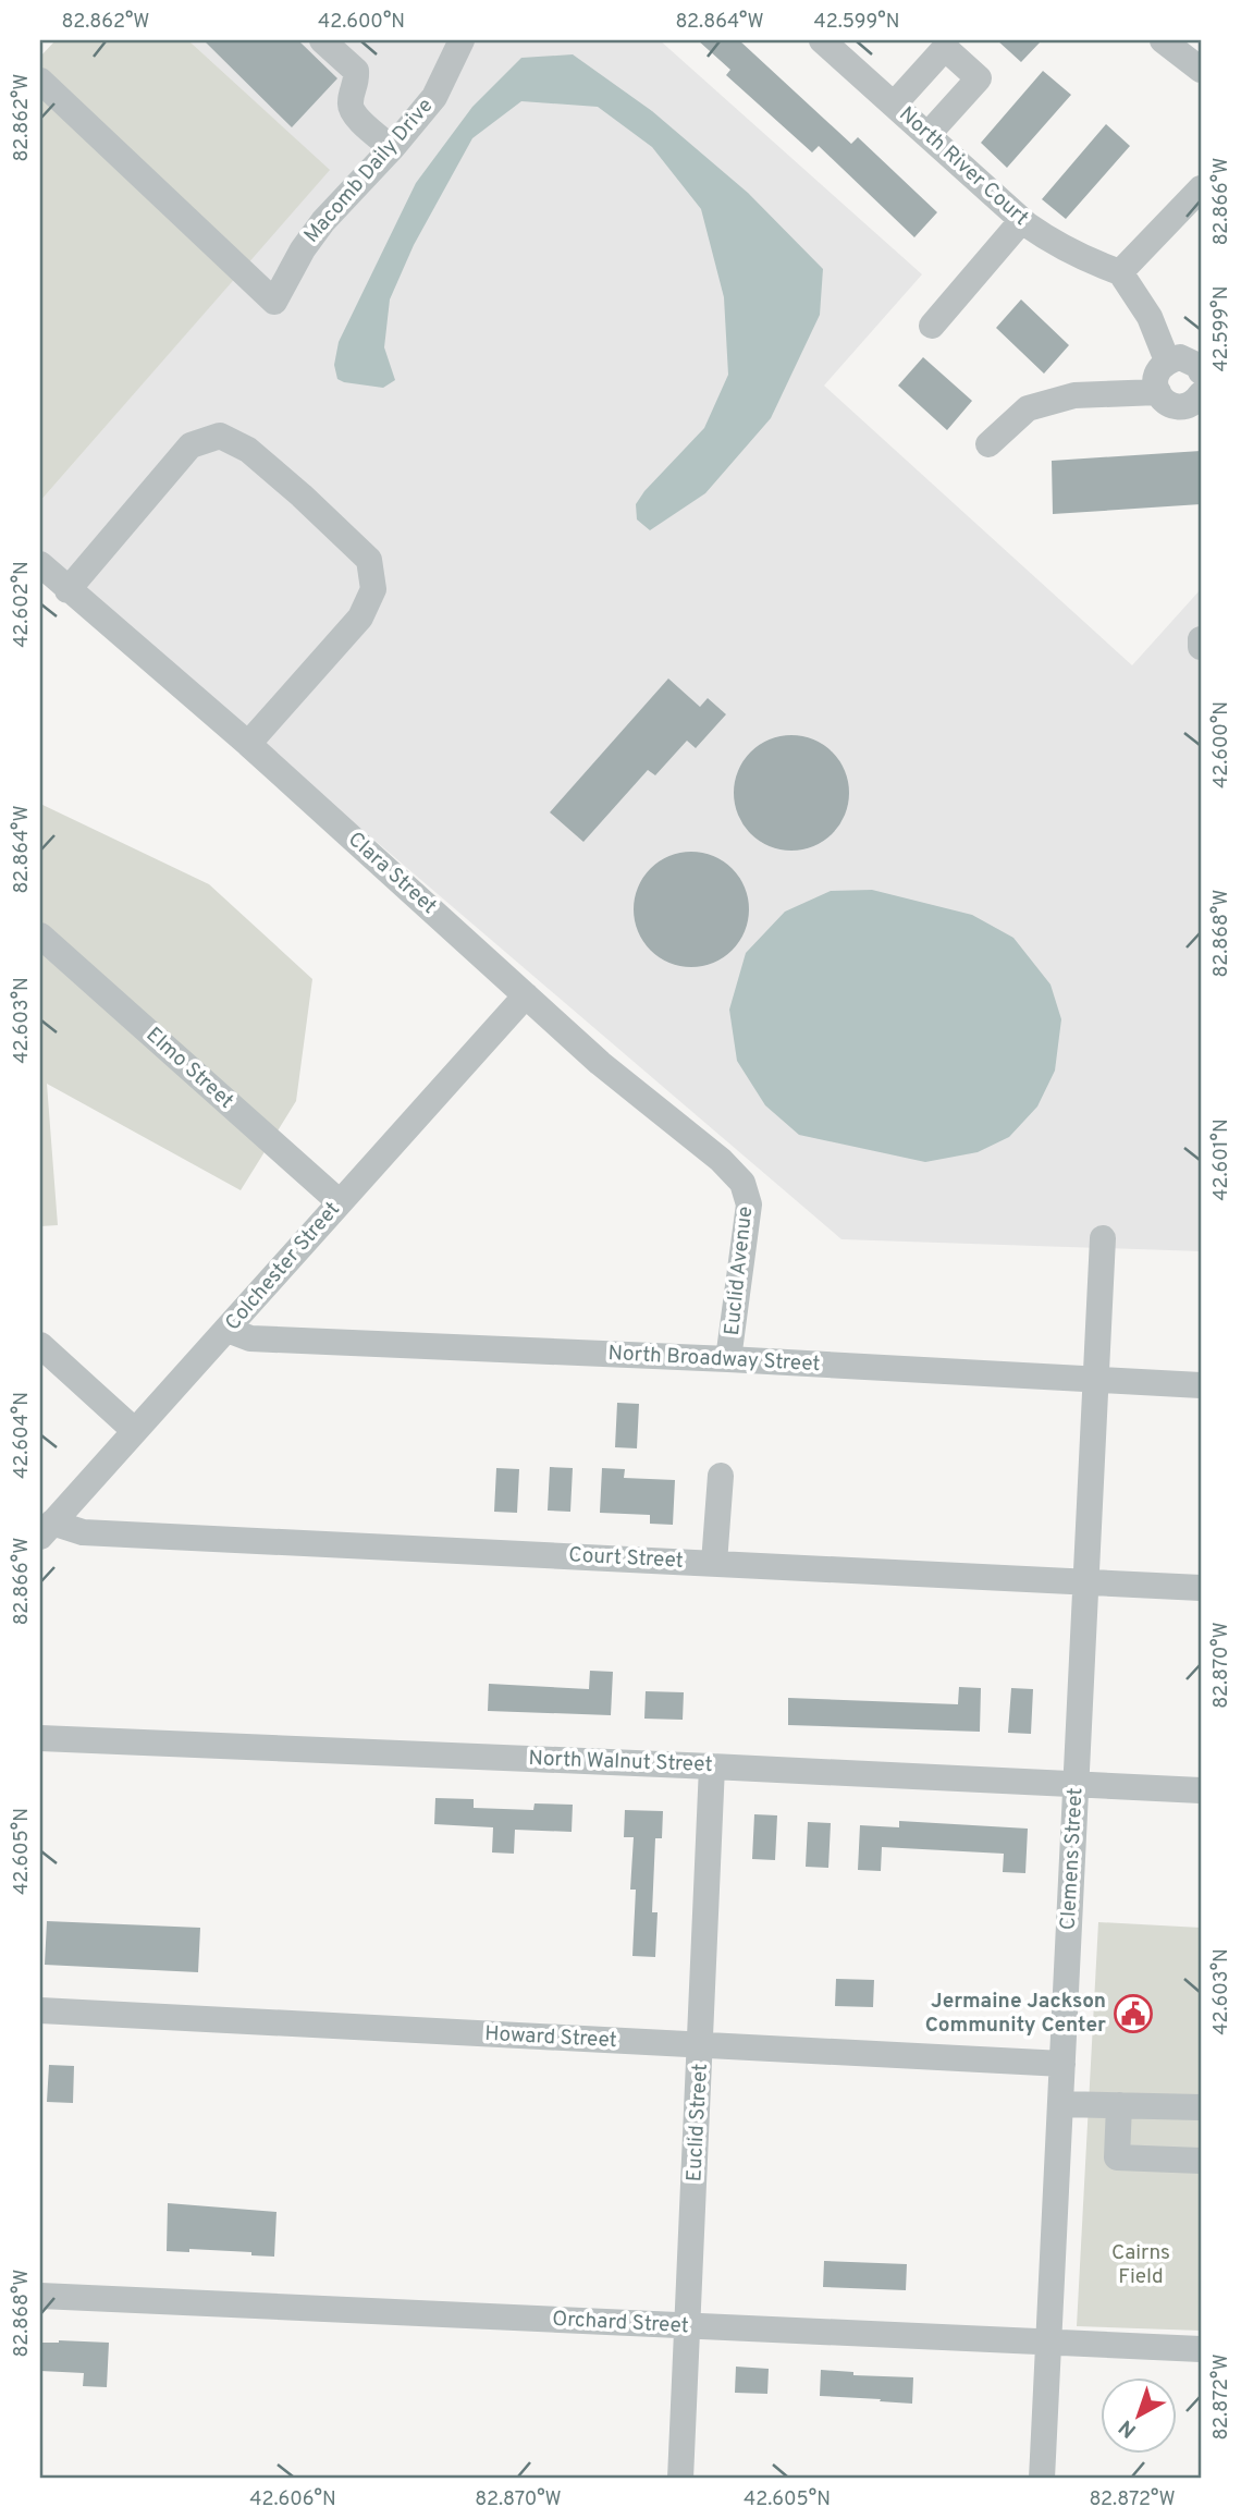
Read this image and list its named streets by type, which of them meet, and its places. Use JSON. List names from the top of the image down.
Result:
{
  "streets": {
    "street": [
      "North River Court",
      "Macomb Daily Drive",
      "Clara Street",
      "Elmo Street",
      "Colchester Street",
      "Euclid Avenue",
      "North Broadway Street",
      "Court Street",
      "North Walnut Street",
      "Clemens Street",
      "Howard Street",
      "Euclid Street",
      "Orchard Street"
    ]
  },
  "crossings": [
    ["Clara Street", "Colchester Street"],
    ["Clara Street", "Euclid Avenue"],
    ["Elmo Street", "Colchester Street"],
    ["Colchester Street", "North Broadway Street"],
    ["Colchester Street", "Court Street"],
    ["Euclid Avenue", "North Broadway Street"],
    ["North Broadway Street", "Clemens Street"],
    ["Court Street", "Clemens Street"],
    ["North Walnut Street", "Clemens Street"],
    ["North Walnut Street", "Euclid Street"],
    ["Clemens Street", "Howard Street"],
    ["Clemens Street", "Orchard Street"],
    ["Howard Street", "Euclid Street"],
    ["Euclid Street", "Orchard Street"]
  ],
  "parks": ["Cairns Field"],
  "places": {
    "public building": ["Jermaine Jackson Community Center"]
  },
  "north": "bottom left",
  "coordinates": [
    "82.862°W",
    "42.600°N",
    "82.864°W",
    "42.599°N",
    "82.866°W",
    "42.602°N",
    "82.868°W",
    "42.603°N",
    "42.601°N",
    "42.604°N",
    "82.870°W",
    "42.605°N",
    "82.872°W",
    "42.606°N"
  ]
}
